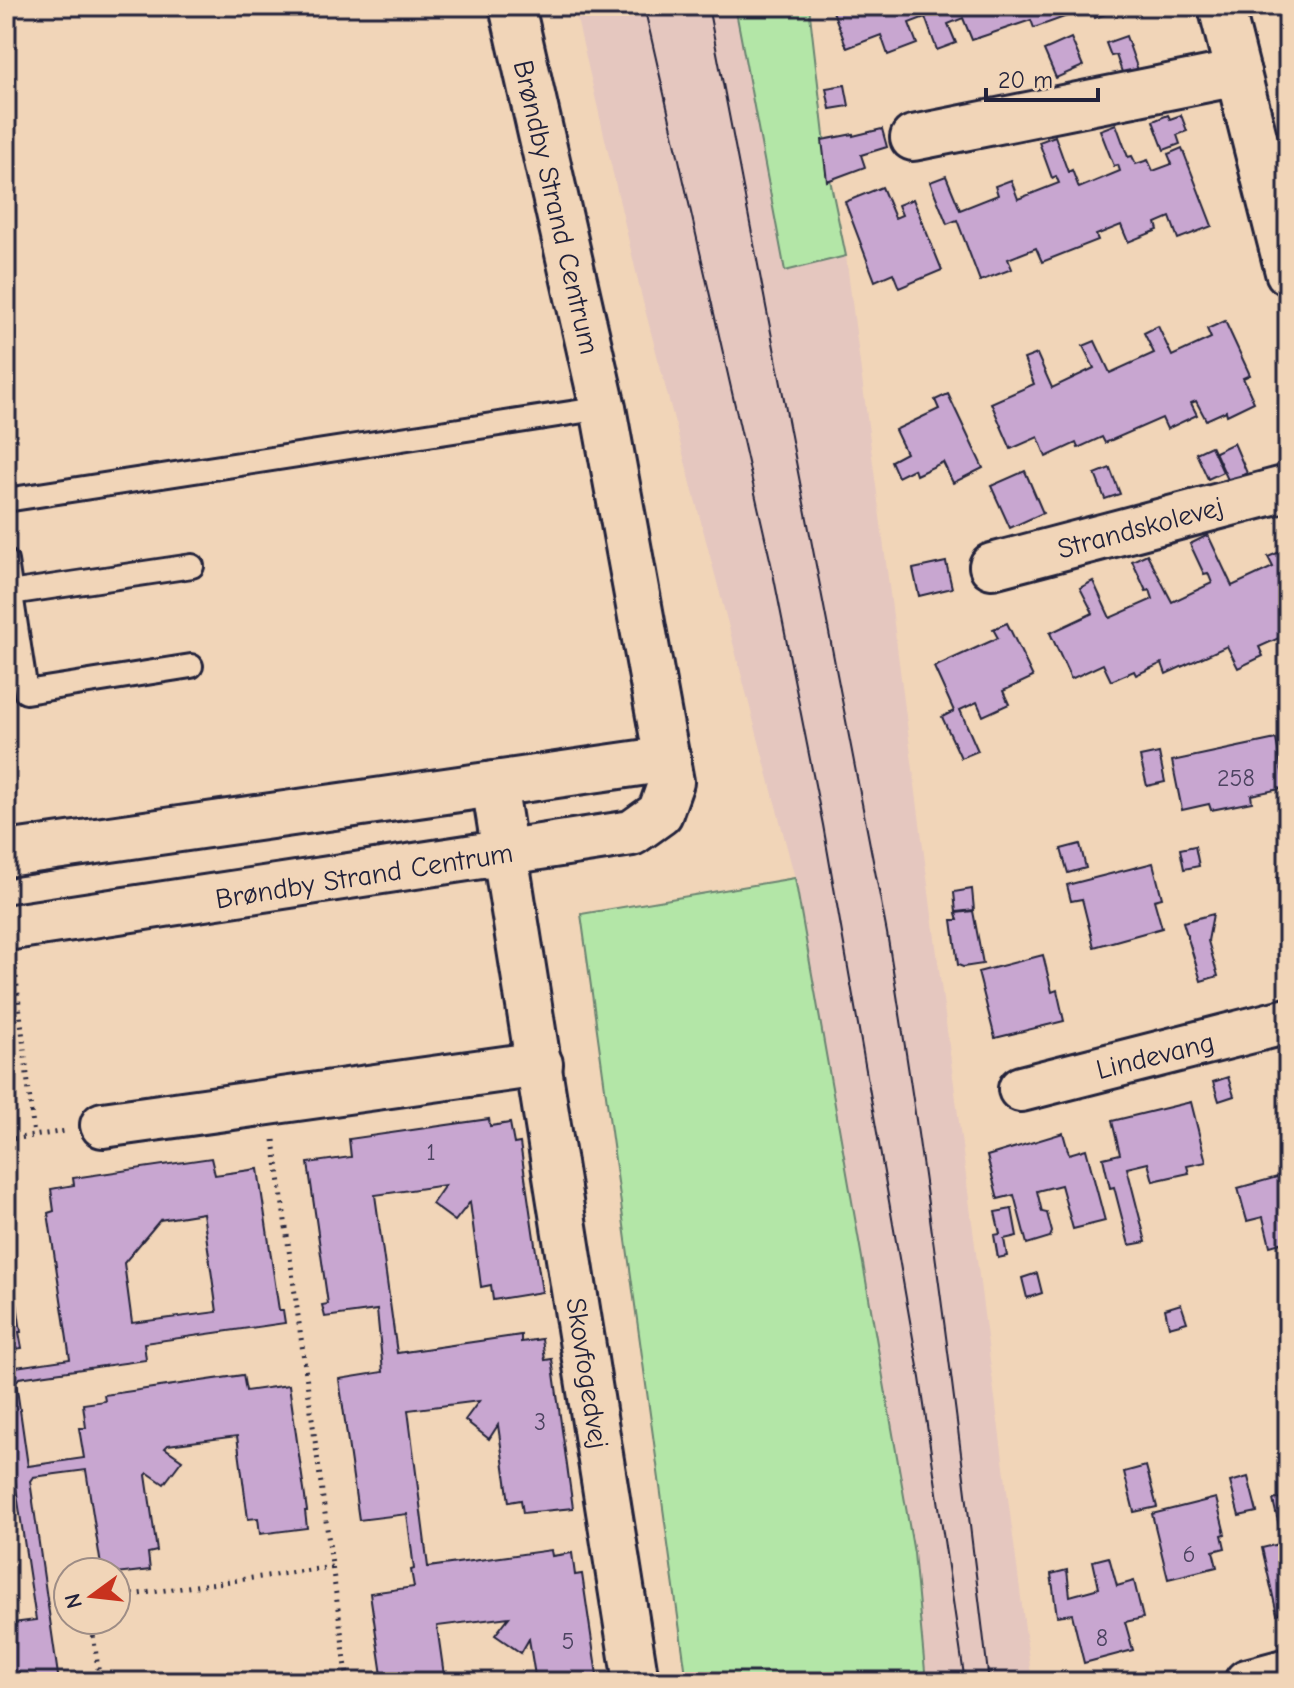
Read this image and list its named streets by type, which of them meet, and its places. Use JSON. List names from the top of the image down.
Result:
{
  "streets": {
    "street": [
      "Brøndby Strand Centrum",
      "Strandskolevej",
      "Lindevang",
      "Skovfogedvej"
    ]
  },
  "crossings": [
    ["Brøndby Strand Centrum", "Skovfogedvej"]
  ],
  "house_numbers": [
    "258",
    "1",
    "3",
    "6",
    "8",
    "5"
  ],
  "scale_bar": "20 m",
  "north": "left"
}
